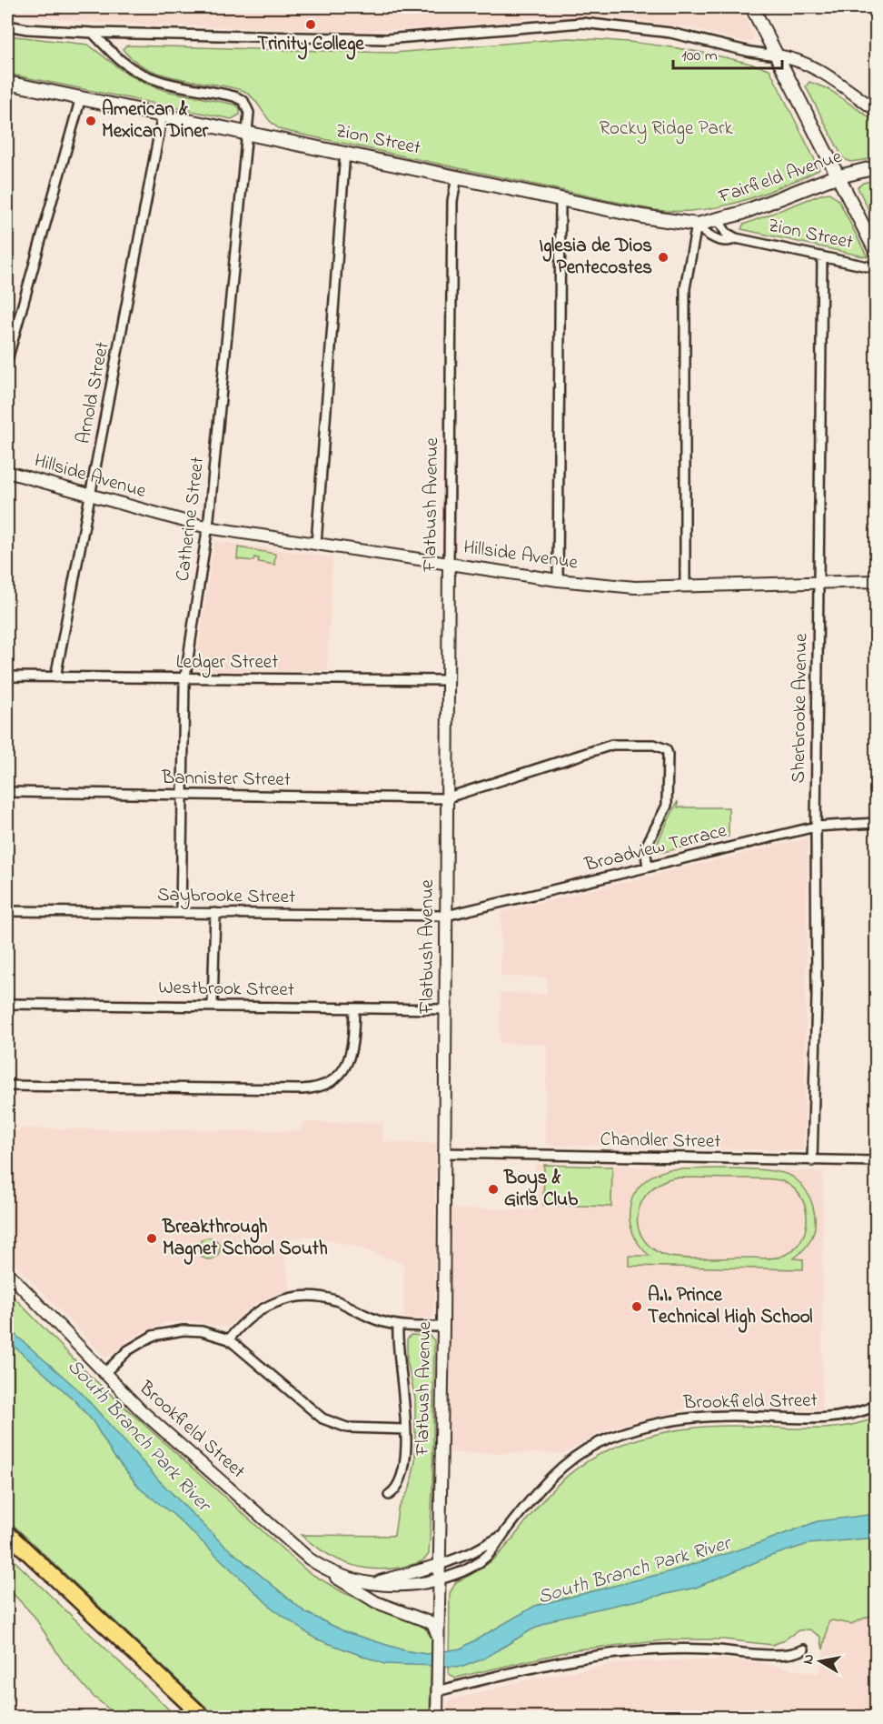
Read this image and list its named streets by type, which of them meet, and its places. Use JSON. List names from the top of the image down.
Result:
{
  "streets": {
    "main road": ["Zion Street", "Fairfield Avenue"],
    "street": [
      "Arnold Street",
      "Hillside Avenue",
      "Flatbush Avenue",
      "Catherine Street",
      "Ledger Street",
      "Sherbrooke Avenue",
      "Bannister Street",
      "Broadview Terrace",
      "Saybrooke Street",
      "Westbrook Street",
      "Chandler Street",
      "Brookfield Street"
    ]
  },
  "crossings": [
    ["Zion Street", "Fairfield Avenue"],
    ["Zion Street", "Arnold Street"],
    ["Zion Street", "Flatbush Avenue"],
    ["Zion Street", "Catherine Street"],
    ["Zion Street", "Sherbrooke Avenue"],
    ["Arnold Street", "Hillside Avenue"],
    ["Arnold Street", "Ledger Street"],
    ["Hillside Avenue", "Flatbush Avenue"],
    ["Hillside Avenue", "Catherine Street"],
    ["Hillside Avenue", "Sherbrooke Avenue"],
    ["Flatbush Avenue", "Ledger Street"],
    ["Flatbush Avenue", "Bannister Street"],
    ["Flatbush Avenue", "Broadview Terrace"],
    ["Flatbush Avenue", "Saybrooke Street"],
    ["Flatbush Avenue", "Westbrook Street"],
    ["Flatbush Avenue", "Chandler Street"],
    ["Flatbush Avenue", "Brookfield Street"],
    ["Catherine Street", "Ledger Street"],
    ["Catherine Street", "Bannister Street"],
    ["Catherine Street", "Saybrooke Street"],
    ["Sherbrooke Avenue", "Broadview Terrace"],
    ["Sherbrooke Avenue", "Chandler Street"],
    ["Bannister Street", "Broadview Terrace"],
    ["Broadview Terrace", "Saybrooke Street"]
  ],
  "water": ["South Branch Park River"],
  "parks": ["Rocky Ridge Park"],
  "places": [
    "Trinity College",
    "American & Mexican Diner",
    "Iglesia de Dios Pentecostes",
    "Boys & Girls Club",
    "Breakthrough Magnet School South",
    "A.I. Prince Technical High School"
  ],
  "scale_bar": "100 m",
  "north": "left"
}
